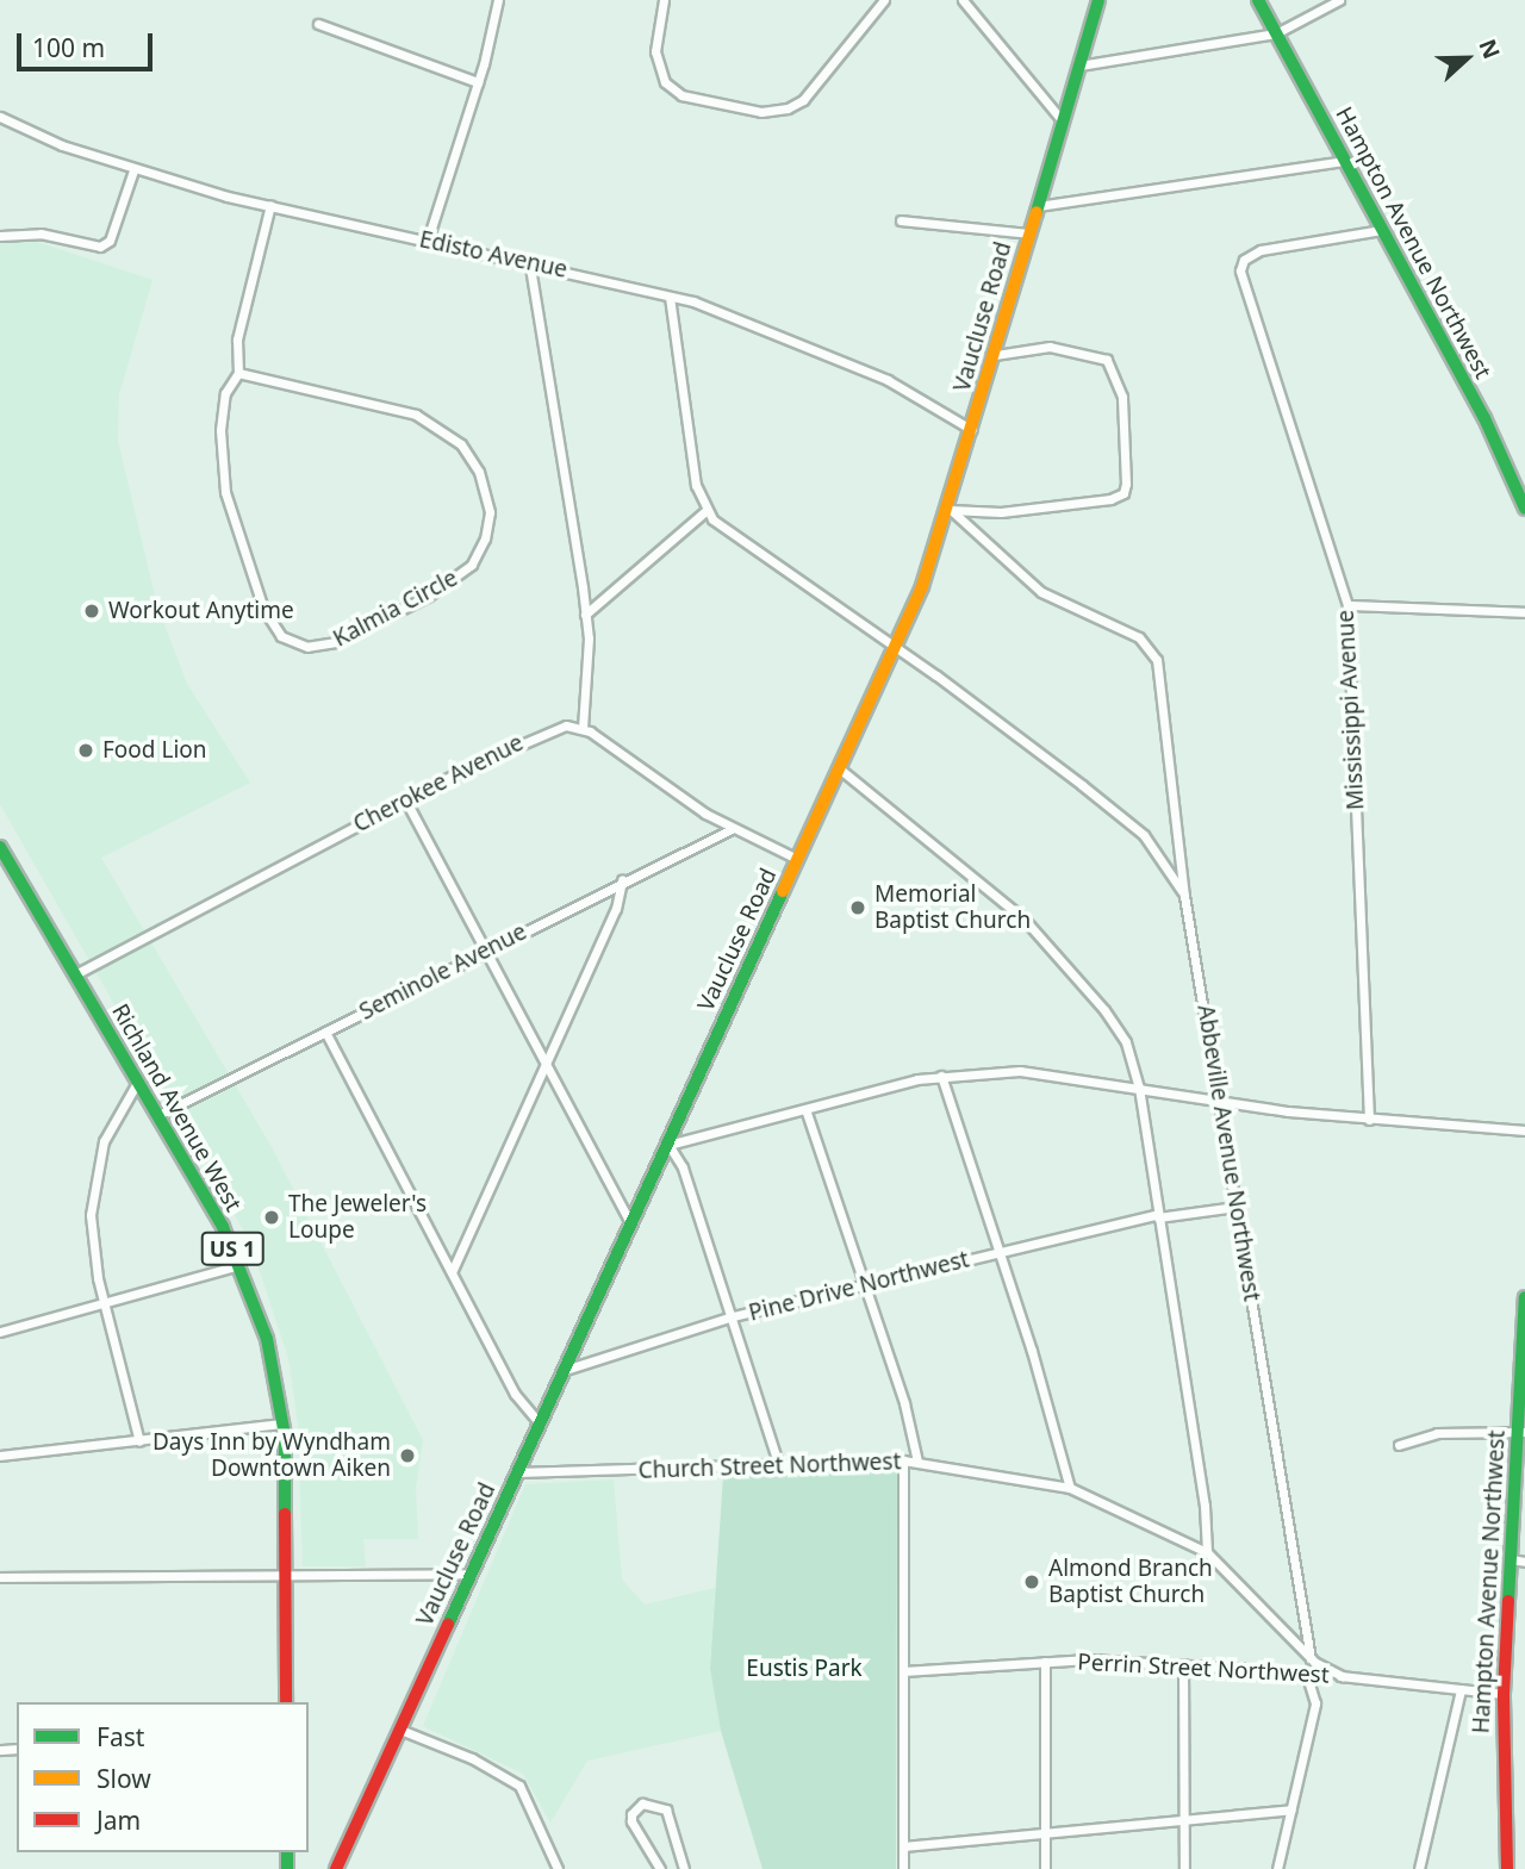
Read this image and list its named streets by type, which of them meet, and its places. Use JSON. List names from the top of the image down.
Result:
{
  "streets": {
    "street": [
      "Hampton Avenue Northwest",
      "Edisto Avenue",
      "Vaucluse Road",
      "Kalmia Circle",
      "Mississippi Avenue",
      "Cherokee Avenue",
      "Seminole Avenue",
      "Richland Avenue West",
      "Abbeville Avenue Northwest",
      "US 1",
      "Pine Drive Northwest",
      "Church Street Northwest",
      "Perrin Street Northwest"
    ]
  },
  "crossings": [
    ["Hampton Avenue Northwest", "Mississippi Avenue"],
    ["Hampton Avenue Northwest", "Perrin Street Northwest"],
    ["Edisto Avenue", "Vaucluse Road"],
    ["Edisto Avenue", "Kalmia Circle"],
    ["Vaucluse Road", "Abbeville Avenue Northwest"],
    ["Vaucluse Road", "Pine Drive Northwest"],
    ["Vaucluse Road", "Church Street Northwest"],
    ["Cherokee Avenue", "Richland Avenue West"],
    ["Seminole Avenue", "Richland Avenue West"],
    ["Abbeville Avenue Northwest", "Pine Drive Northwest"],
    ["Abbeville Avenue Northwest", "Church Street Northwest"],
    ["Church Street Northwest", "Perrin Street Northwest"]
  ],
  "parks": ["Eustis Park"],
  "places": [
    "Workout Anytime",
    "Food Lion",
    "Memorial Baptist Church",
    "The Jeweler's Loupe",
    "Days Inn by Wyndham Downtown Aiken",
    "Almond Branch Baptist Church"
  ],
  "legend": ["Fast", "Slow", "Jam"],
  "scale_bar": "100 m",
  "north": "right"
}
